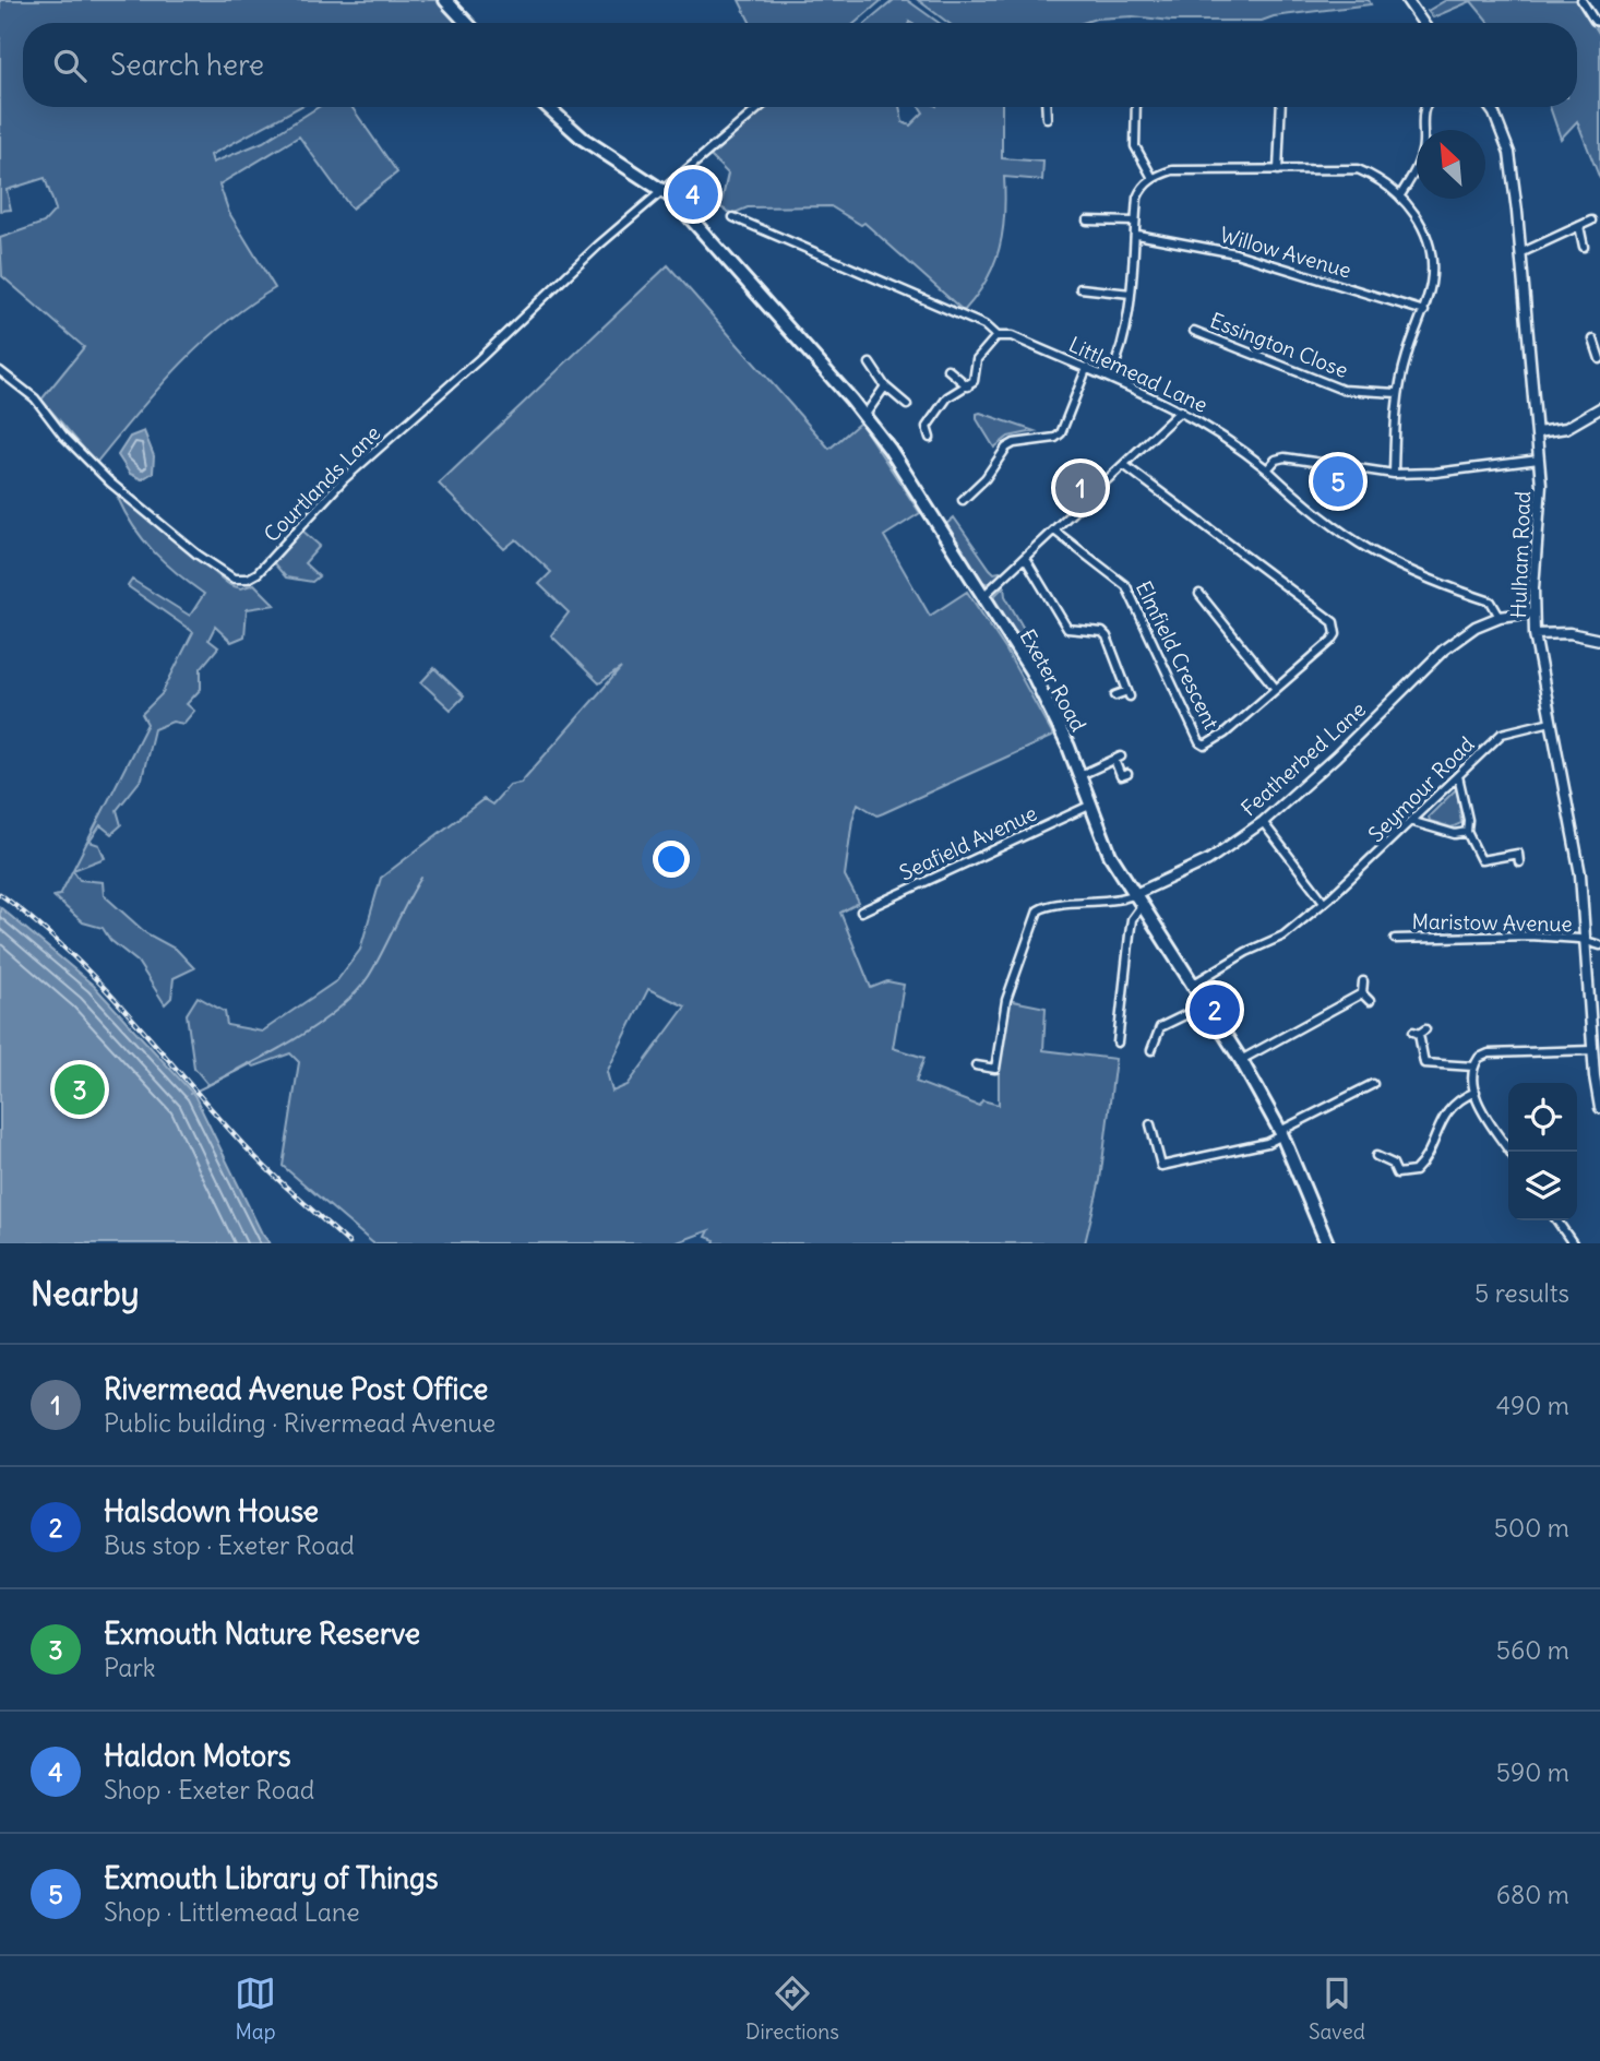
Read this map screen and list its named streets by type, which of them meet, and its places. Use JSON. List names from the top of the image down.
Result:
{
  "streets": {
    "highway": ["Exeter Road"],
    "street": [
      "Willow Avenue",
      "Essington Close",
      "Littlemead Lane",
      "Courtlands Lane",
      "Hulham Road",
      "Elmfield Crescent",
      "Featherbed Lane",
      "Seymour Road",
      "Seafield Avenue",
      "Maristow Avenue"
    ]
  },
  "crossings": [
    ["Littlemead Lane", "Featherbed Lane"],
    ["Courtlands Lane", "Exeter Road"],
    ["Hulham Road", "Featherbed Lane"],
    ["Hulham Road", "Seymour Road"],
    ["Hulham Road", "Maristow Avenue"],
    ["Exeter Road", "Featherbed Lane"],
    ["Exeter Road", "Seymour Road"],
    ["Exeter Road", "Seafield Avenue"]
  ],
  "north": "top left",
  "page": {
    "search": "Search here",
    "pins": [
      "4",
      "5",
      "1",
      "2",
      "3"
    ],
    "heading": ["Nearby", "5 results"],
    "list": [
      {
        "mark": "1",
        "name": "Rivermead Avenue Post Office",
        "note": "Public building · Rivermead Avenue",
        "value": "490 m"
      },
      {
        "mark": "2",
        "name": "Halsdown House",
        "note": "Bus stop · Exeter Road",
        "value": "500 m"
      },
      {
        "mark": "3",
        "name": "Exmouth Nature Reserve",
        "note": "Park",
        "value": "560 m"
      },
      {
        "mark": "4",
        "name": "Haldon Motors",
        "note": "Shop · Exeter Road",
        "value": "590 m"
      },
      {
        "mark": "5",
        "name": "Exmouth Library of Things",
        "note": "Shop · Littlemead Lane",
        "value": "680 m"
      }
    ],
    "nav": ["Map", "Directions", "Saved"]
  }
}
